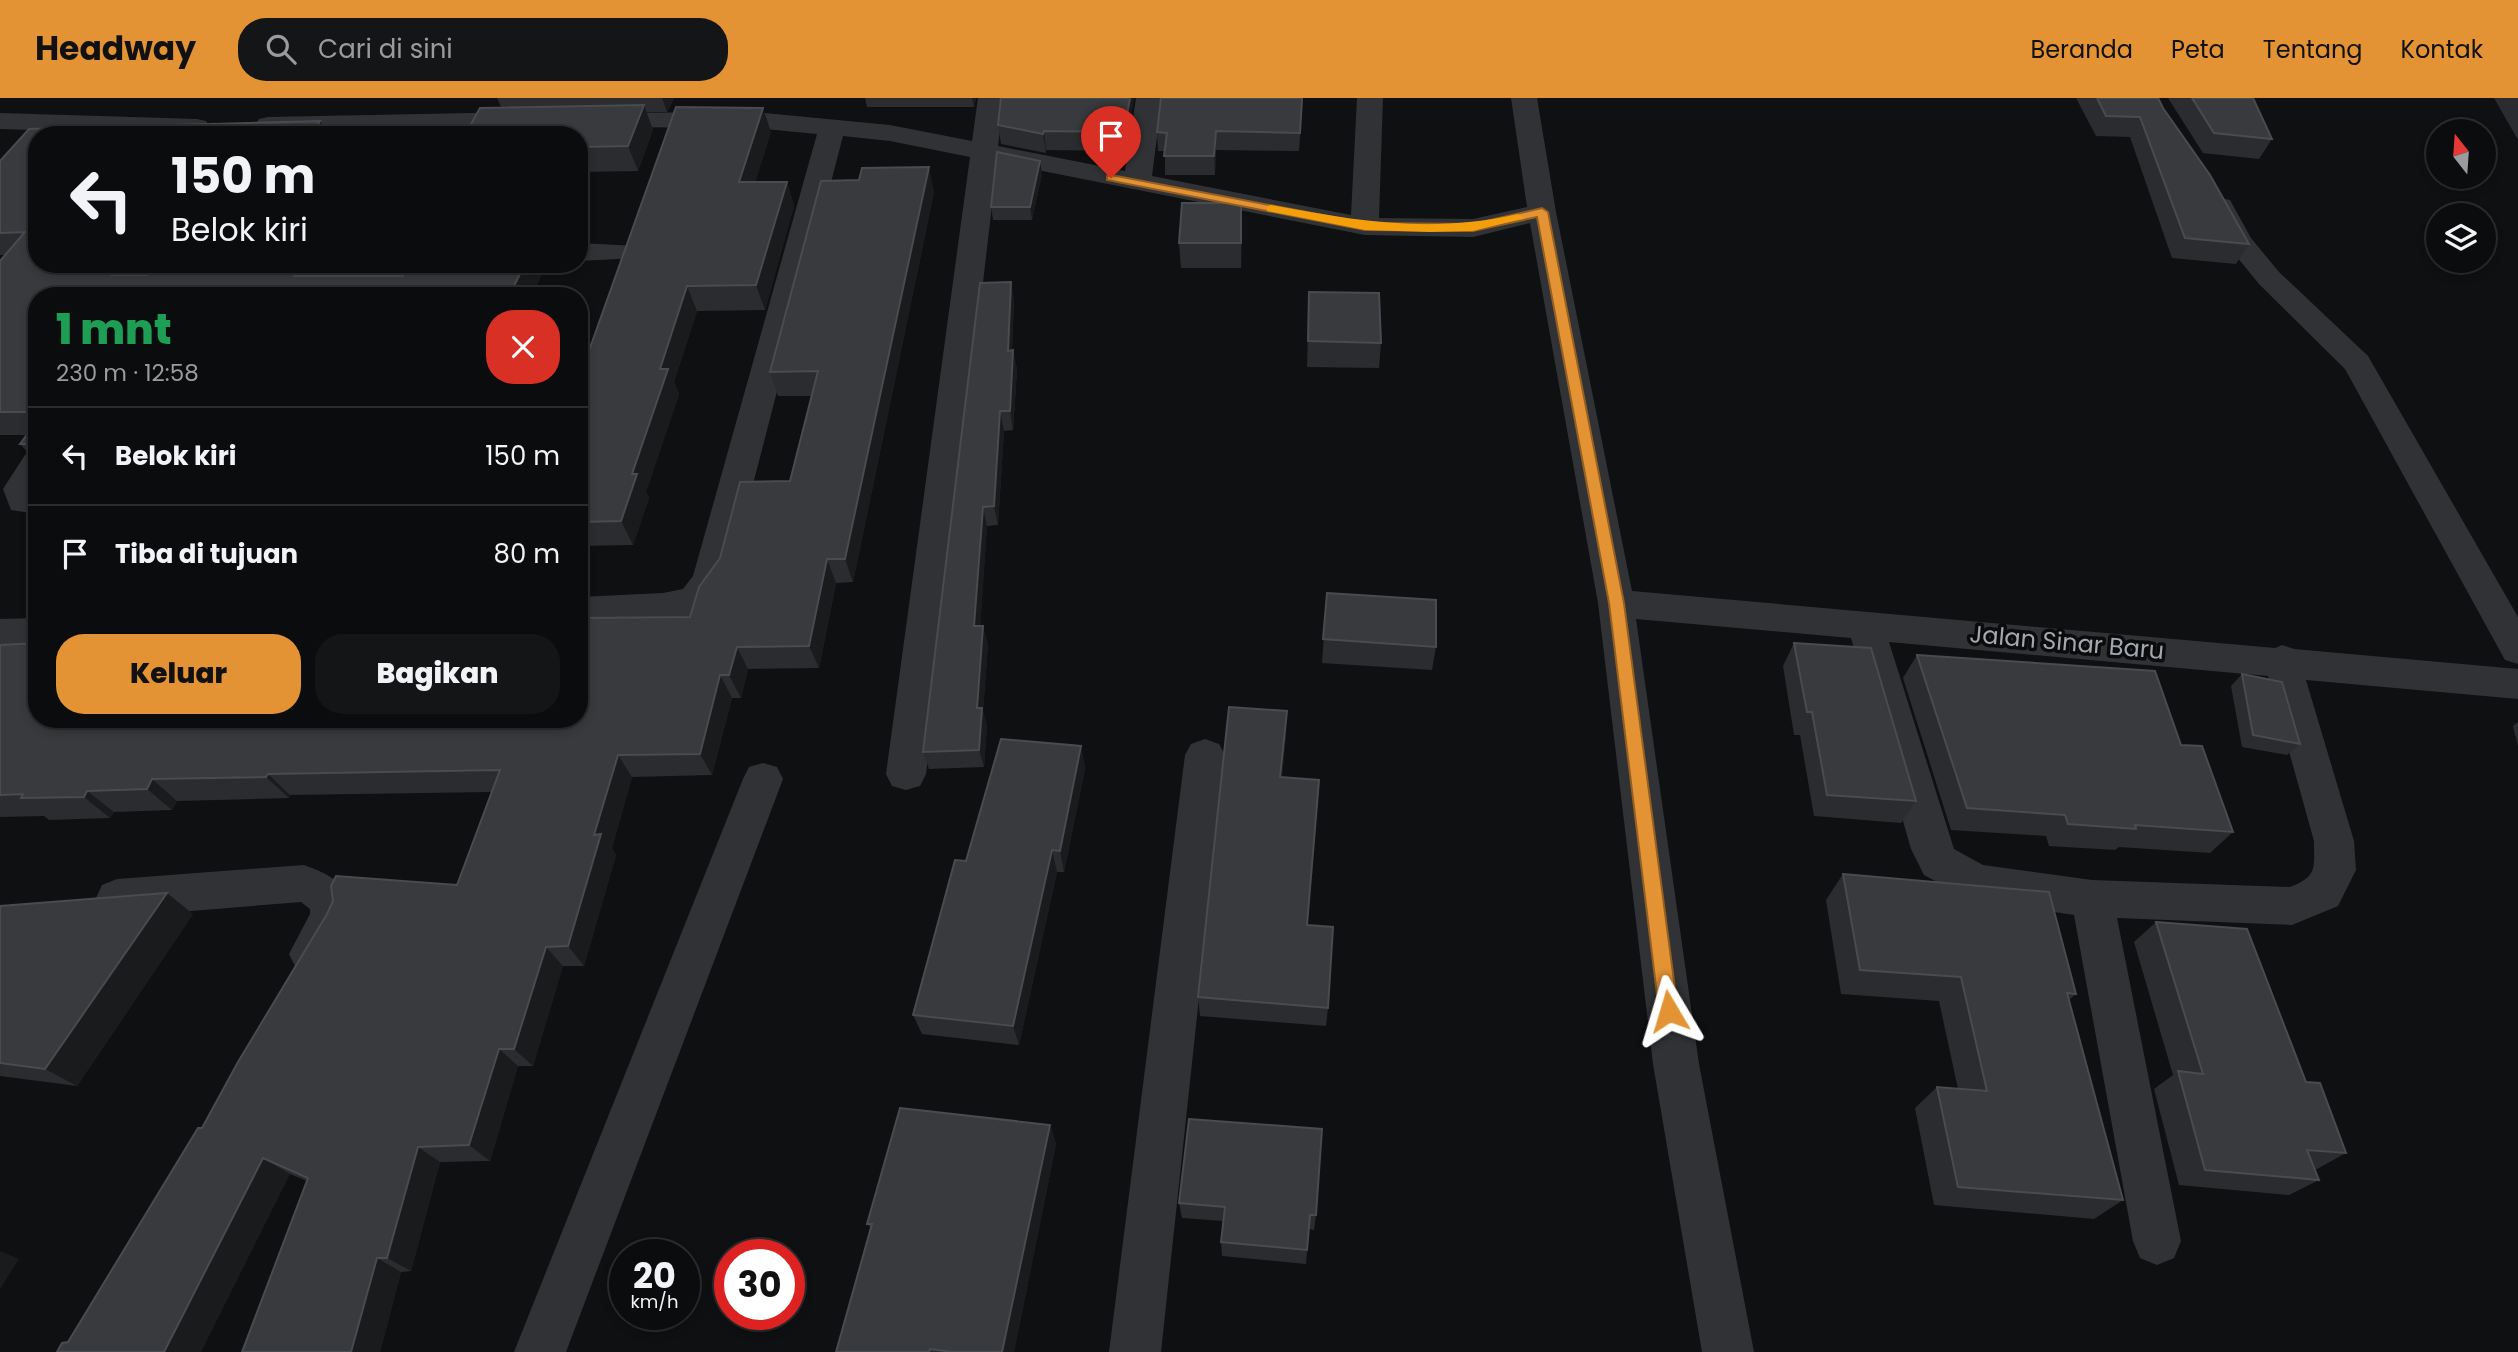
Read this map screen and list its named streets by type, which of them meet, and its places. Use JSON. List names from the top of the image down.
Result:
{
  "streets": {
    "street": ["Jalan Sinar Baru"]
  },
  "north": "top",
  "page": {
    "header": "Headway",
    "search": "Cari di sini",
    "nav": [
      "Beranda",
      "Peta",
      "Tentang",
      "Kontak"
    ],
    "turn": ["150 m", "Belok kiri"],
    "heading": ["1 mnt", "230 m · 12:58"],
    "list": [
      {
        "name": "Belok kiri",
        "value": "150 m"
      },
      {
        "name": "Tiba di tujuan",
        "value": "80 m"
      }
    ],
    "buttons": ["Keluar", "Bagikan"],
    "speed": "20 km/h",
    "limit": "30"
  }
}
